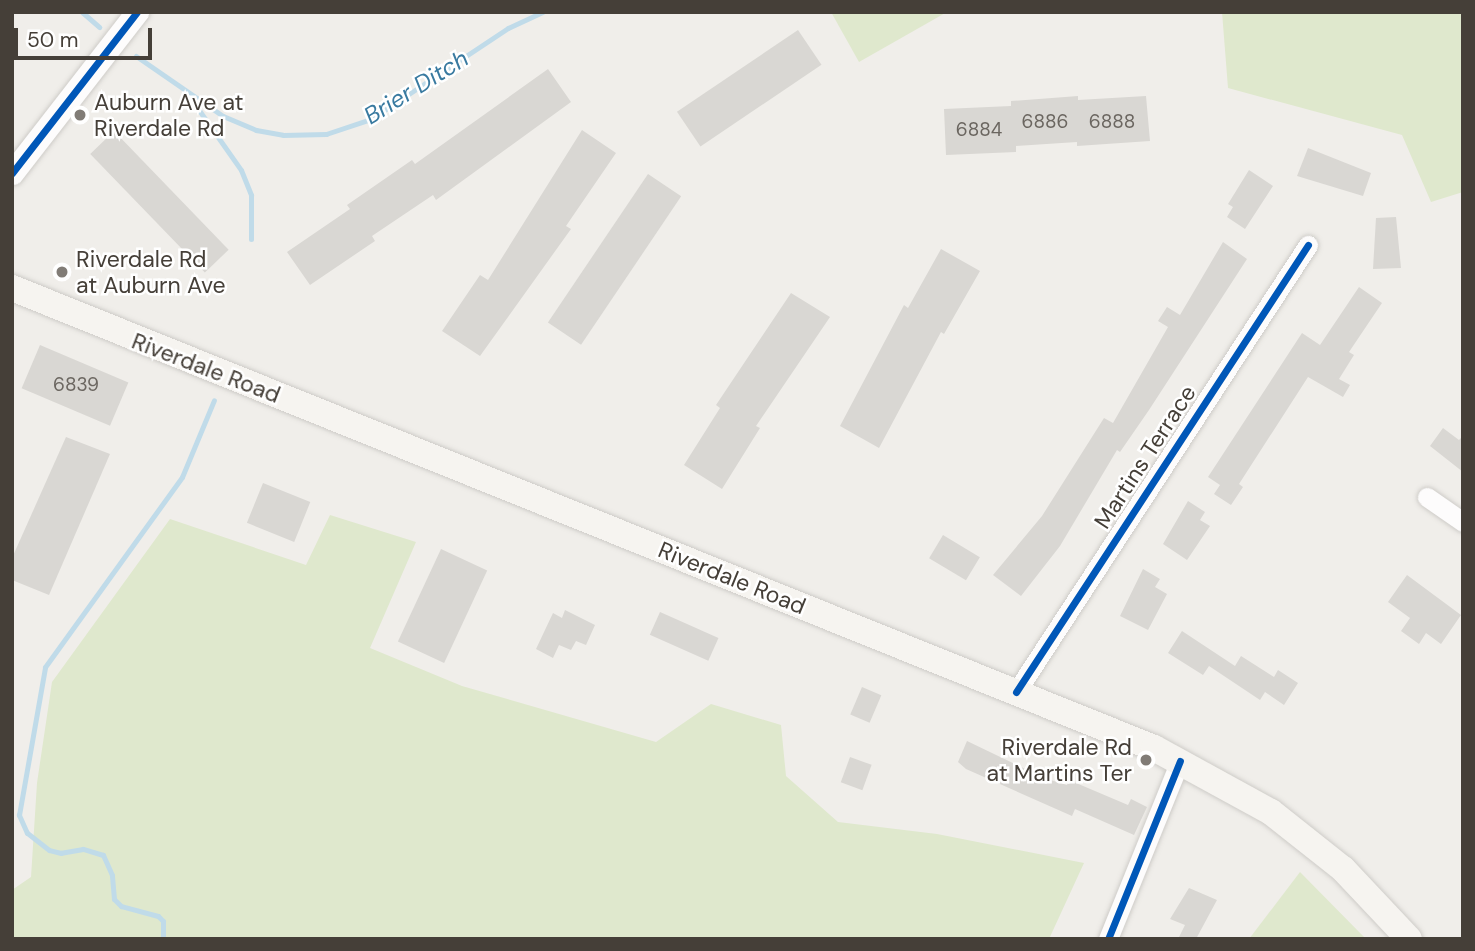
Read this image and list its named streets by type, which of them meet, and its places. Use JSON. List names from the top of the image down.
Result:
{
  "streets": {
    "main road": ["Riverdale Road"],
    "street": ["Martins Terrace"]
  },
  "crossings": [
    ["Riverdale Road", "Martins Terrace"]
  ],
  "water": ["Brier Ditch"],
  "places": ["Auburn Ave at Riverdale Rd", "Riverdale Rd at Auburn Ave", "Riverdale Rd at Martins Ter"],
  "house_numbers": [
    "6886",
    "6888",
    "6884",
    "6839"
  ],
  "scale_bar": "50 m"
}
